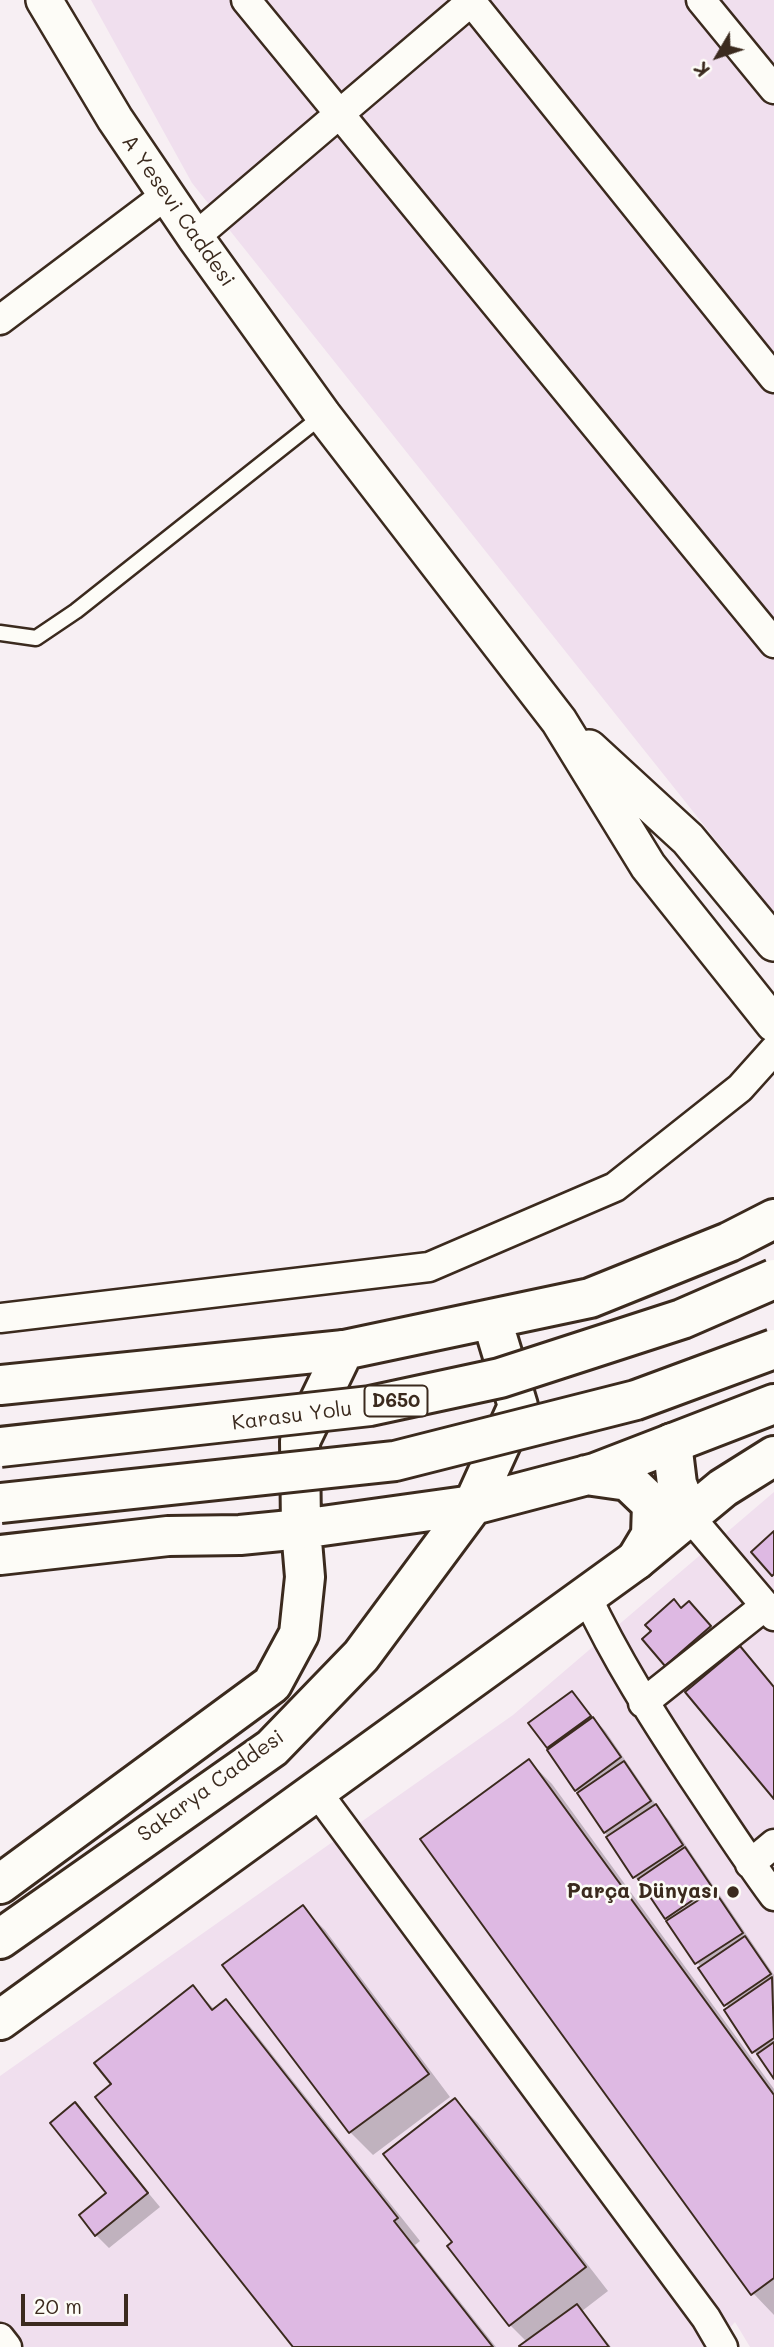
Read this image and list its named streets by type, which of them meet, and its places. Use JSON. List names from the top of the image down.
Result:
{
  "streets": {
    "main road": ["D650", "Karasu Yolu", "Sakarya Caddesi"],
    "street": ["A Yesevi Caddesi"]
  },
  "places": ["Parça Dünyası"],
  "scale_bar": "20 m",
  "north": "bottom left"
}
